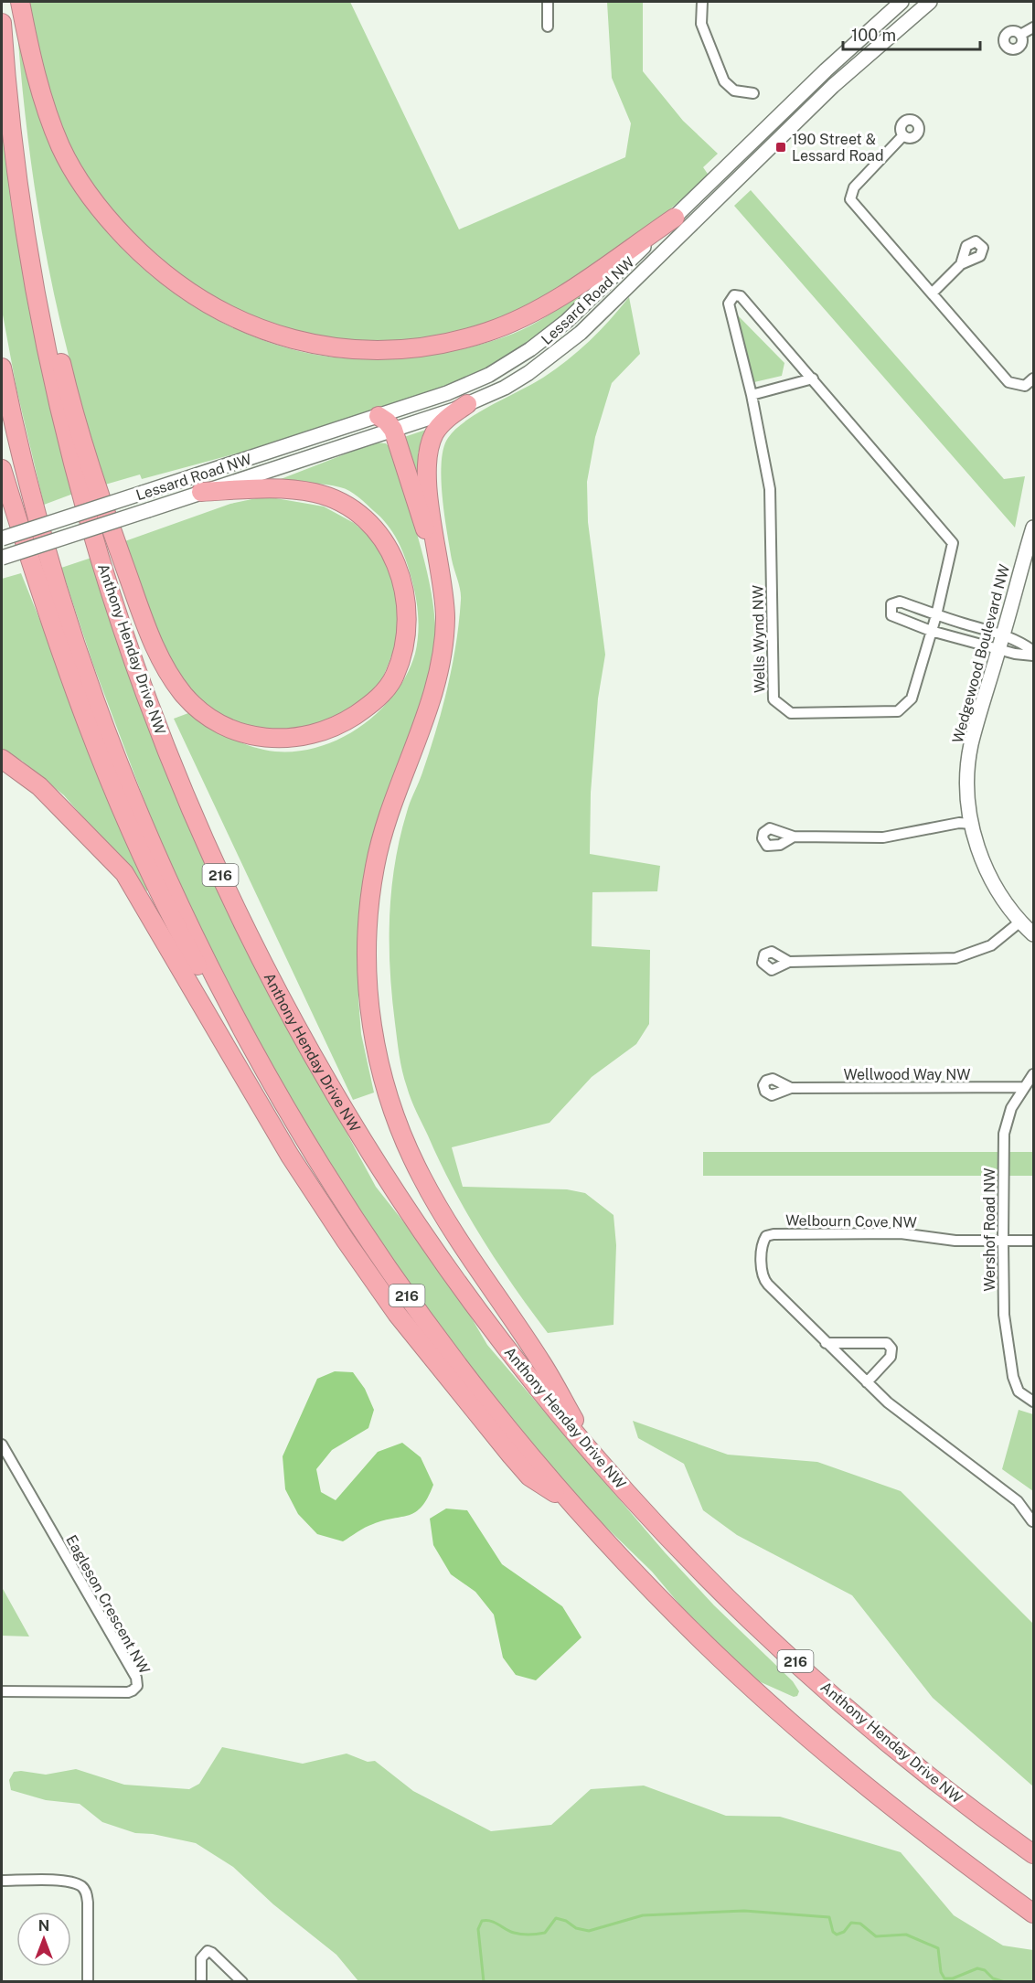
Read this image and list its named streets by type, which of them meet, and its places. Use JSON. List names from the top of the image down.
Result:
{
  "streets": {
    "highway": ["Anthony Henday Drive NW", "216"],
    "main road": ["Lessard Road NW", "Wedgewood Boulevard NW"],
    "street": [
      "Wells Wynd NW",
      "Wellwood Way NW",
      "Welbourn Cove NW",
      "Wershof Road NW",
      "Eagleson Crescent NW"
    ]
  },
  "crossings": [
    ["Wellwood Way NW", "Wershof Road NW"],
    ["Welbourn Cove NW", "Wershof Road NW"]
  ],
  "places": {
    "transit": ["190 Street & Lessard Road"]
  },
  "scale_bar": "100 m",
  "north": "top"
}
